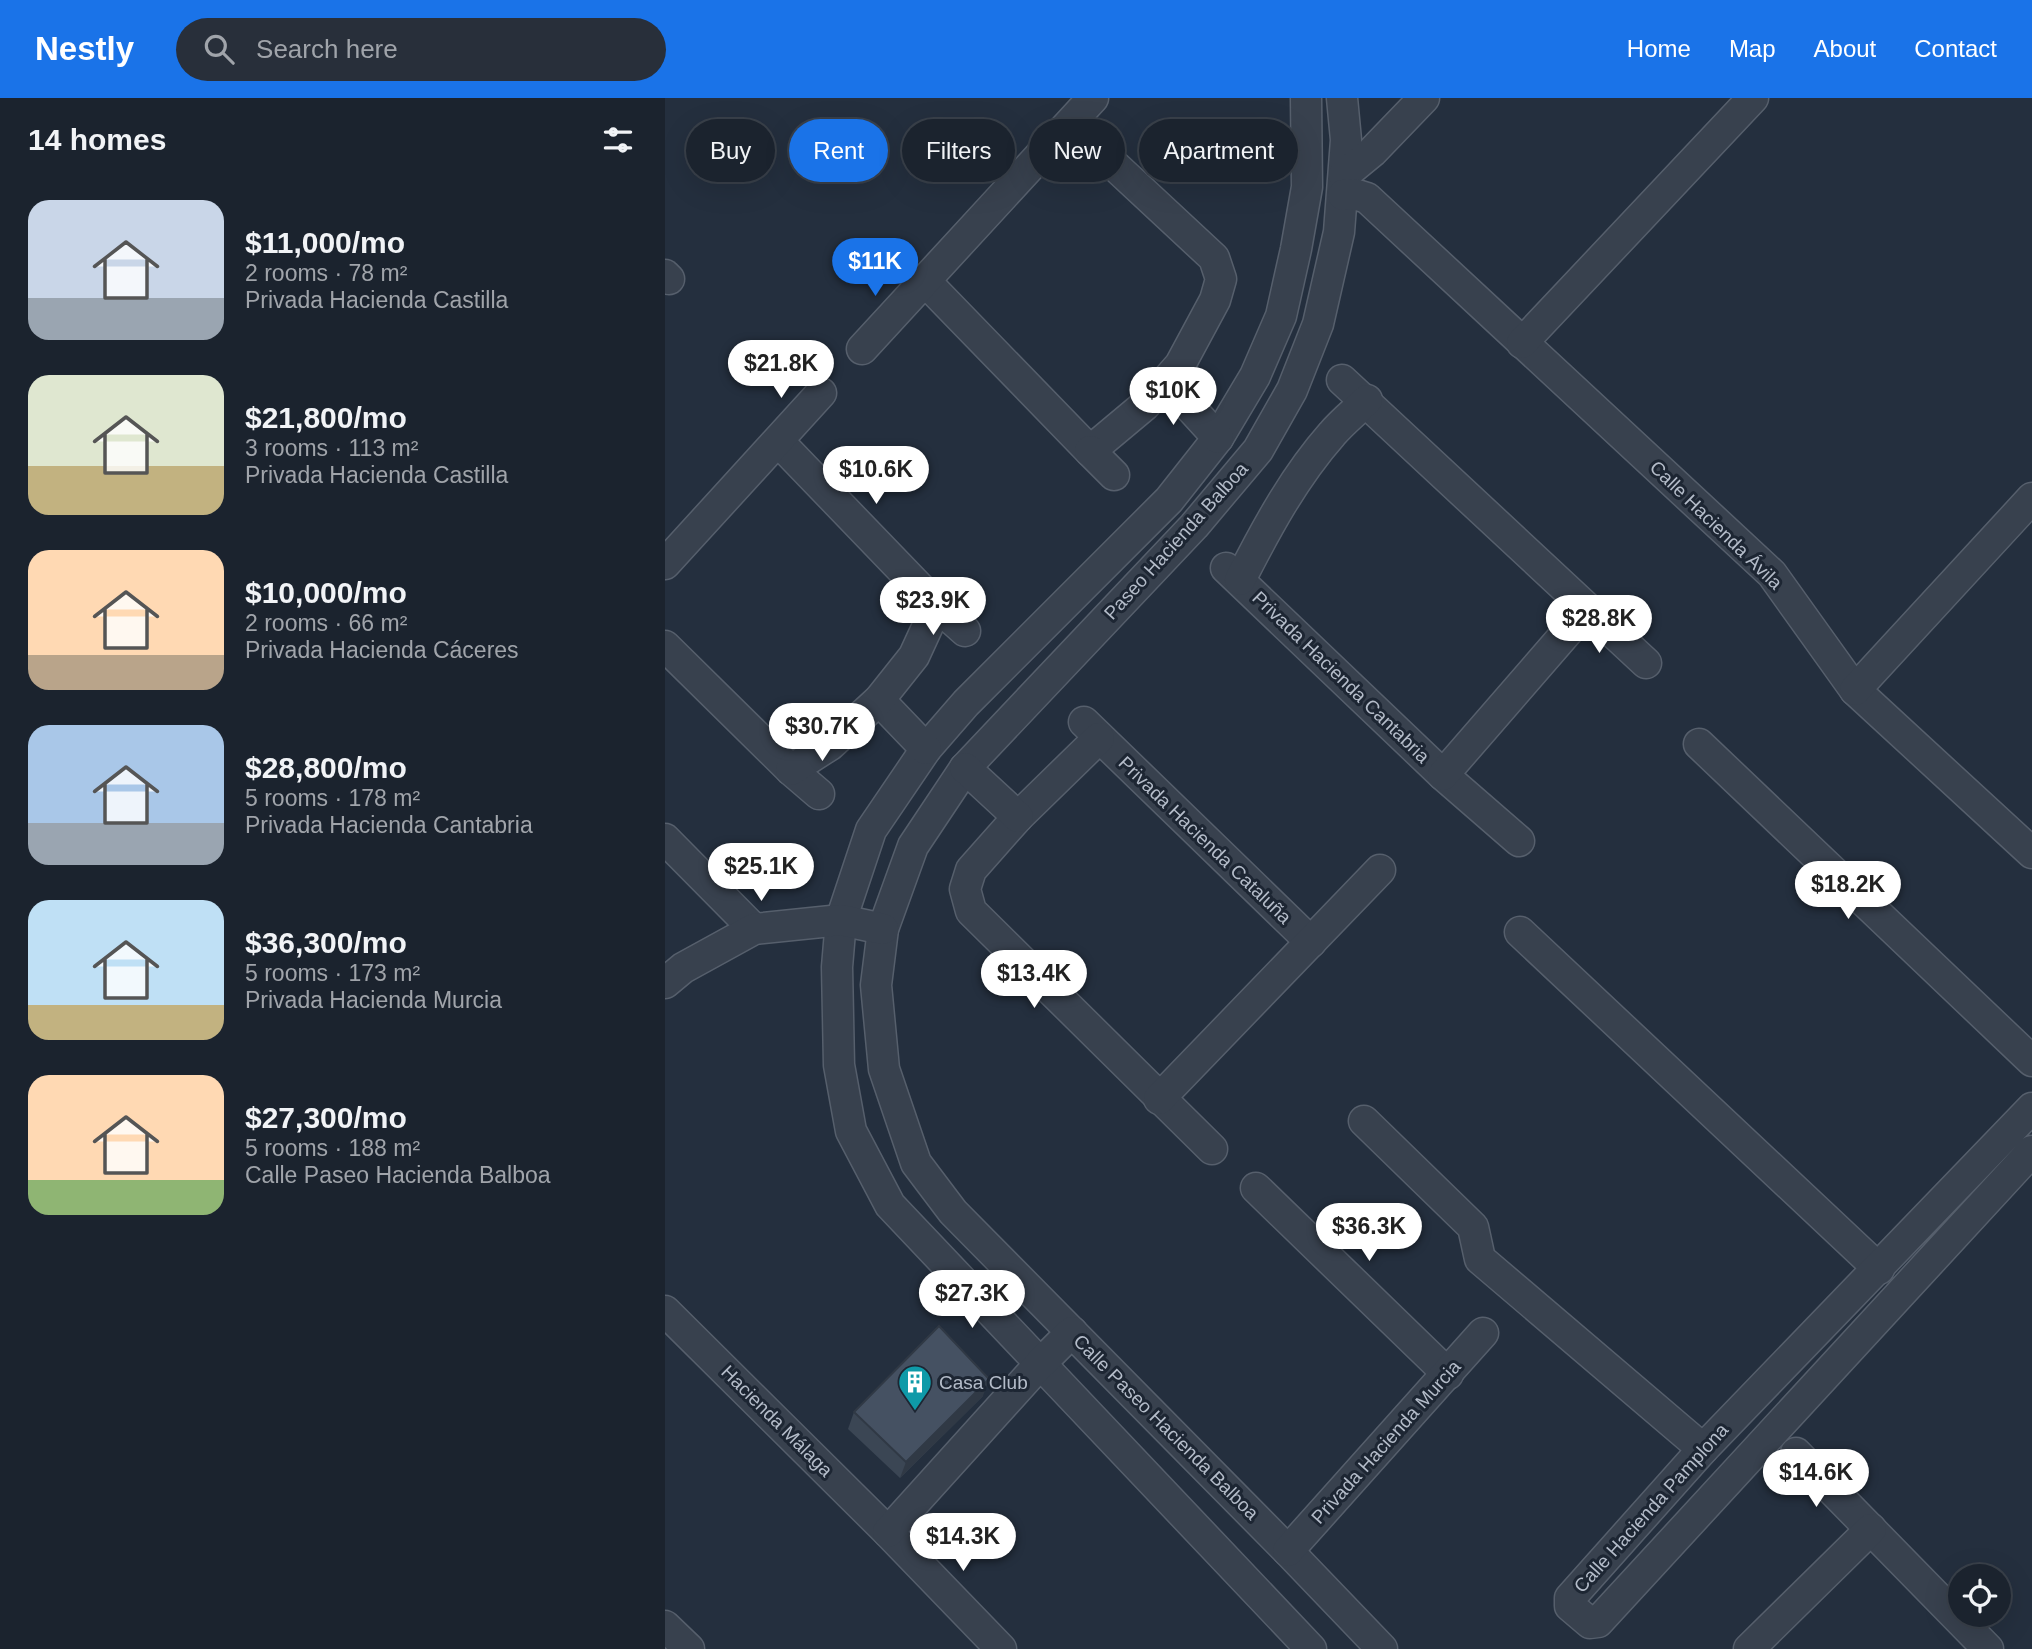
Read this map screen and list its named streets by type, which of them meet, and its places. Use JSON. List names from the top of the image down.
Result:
{
  "streets": {
    "street": [
      "Calle Hacienda Ávila",
      "Paseo Hacienda Balboa",
      "Privada Hacienda Cantabria",
      "Privada Hacienda Cataluña",
      "Hacienda Málaga",
      "Calle Paseo Hacienda Balboa",
      "Privada Hacienda Murcia",
      "Calle Hacienda Pamplona"
    ]
  },
  "crossings": [
    ["Calle Hacienda Ávila", "Paseo Hacienda Balboa"],
    ["Paseo Hacienda Balboa", "Calle Paseo Hacienda Balboa"],
    ["Calle Paseo Hacienda Balboa", "Privada Hacienda Murcia"]
  ],
  "places": {
    "building": ["Casa Club"]
  },
  "page": {
    "header": "Nestly",
    "search": "Search here",
    "nav": [
      "Home",
      "Map",
      "About",
      "Contact"
    ],
    "heading": "14 homes",
    "chip": [
      "Buy",
      "Rent",
      "Filters",
      "New",
      "Apartment"
    ],
    "list": [
      {
        "name": "$11,000/mo",
        "note": "2 rooms · 78 m² · Privada Hacienda Castilla"
      },
      {
        "name": "$21,800/mo",
        "note": "3 rooms · 113 m² · Privada Hacienda Castilla"
      },
      {
        "name": "$10,000/mo",
        "note": "2 rooms · 66 m² · Privada Hacienda Cáceres"
      },
      {
        "name": "$28,800/mo",
        "note": "5 rooms · 178 m² · Privada Hacienda Cantabria"
      },
      {
        "name": "$36,300/mo",
        "note": "5 rooms · 173 m² · Privada Hacienda Murcia"
      },
      {
        "name": "$27,300/mo",
        "note": "5 rooms · 188 m² · Calle Paseo Hacienda Balboa"
      }
    ],
    "price": [
      "$11K",
      "$21.8K",
      "$10K",
      "$10.6K",
      "$23.9K",
      "$28.8K",
      "$30.7K",
      "$25.1K",
      "$18.2K",
      "$13.4K",
      "$36.3K",
      "$27.3K",
      "$14.6K",
      "$14.3K"
    ]
  }
}
